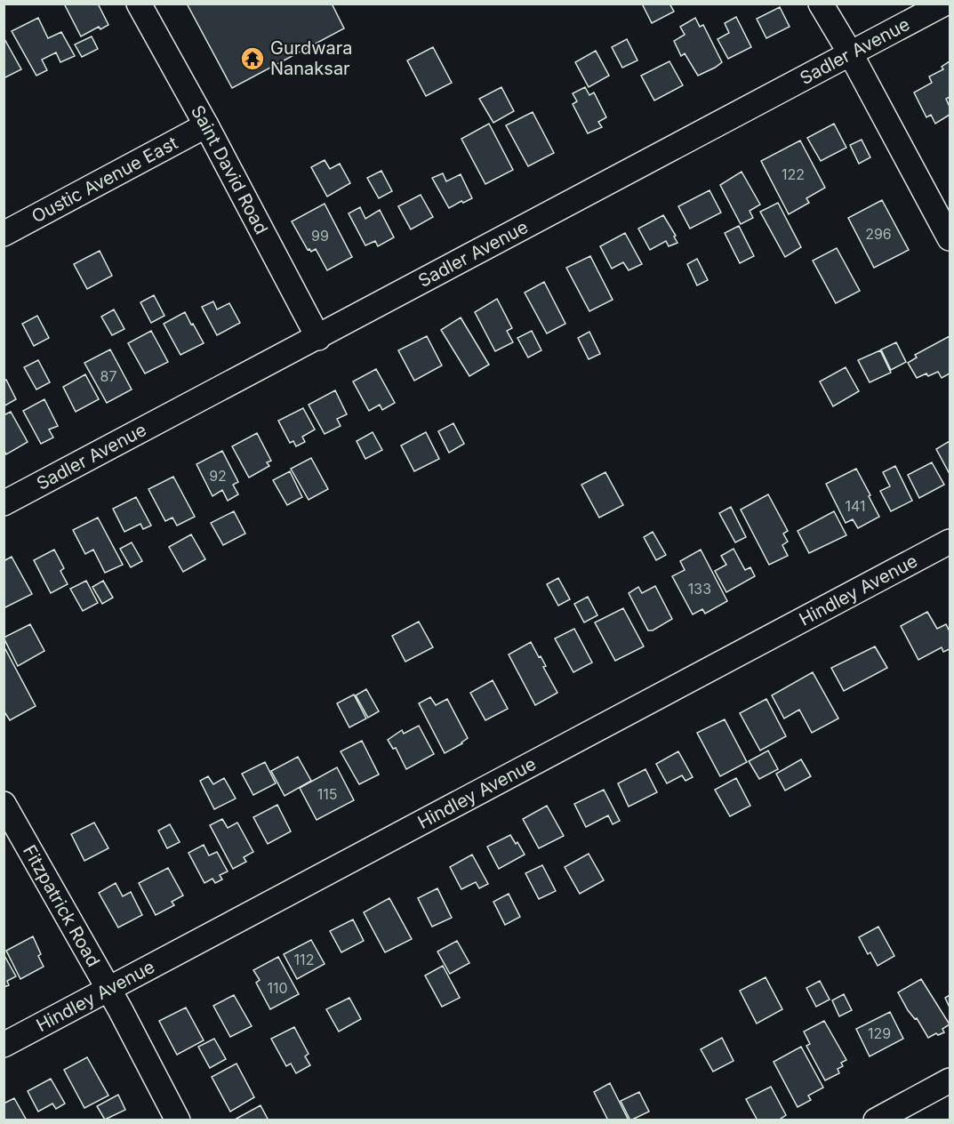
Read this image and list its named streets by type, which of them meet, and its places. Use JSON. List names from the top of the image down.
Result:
{
  "streets": {
    "street": [
      "Sadler Avenue",
      "Saint David Road",
      "Oustic Avenue East",
      "Hindley Avenue",
      "Fitzpatrick Road"
    ]
  },
  "crossings": [
    ["Sadler Avenue", "Saint David Road"],
    ["Saint David Road", "Oustic Avenue East"],
    ["Hindley Avenue", "Fitzpatrick Road"]
  ],
  "places": {
    "temple": ["Gurdwara Nanaksar"]
  },
  "house_numbers": [
    "122",
    "296",
    "99",
    "87",
    "92",
    "141",
    "133",
    "115",
    "112",
    "110",
    "129"
  ]
}
